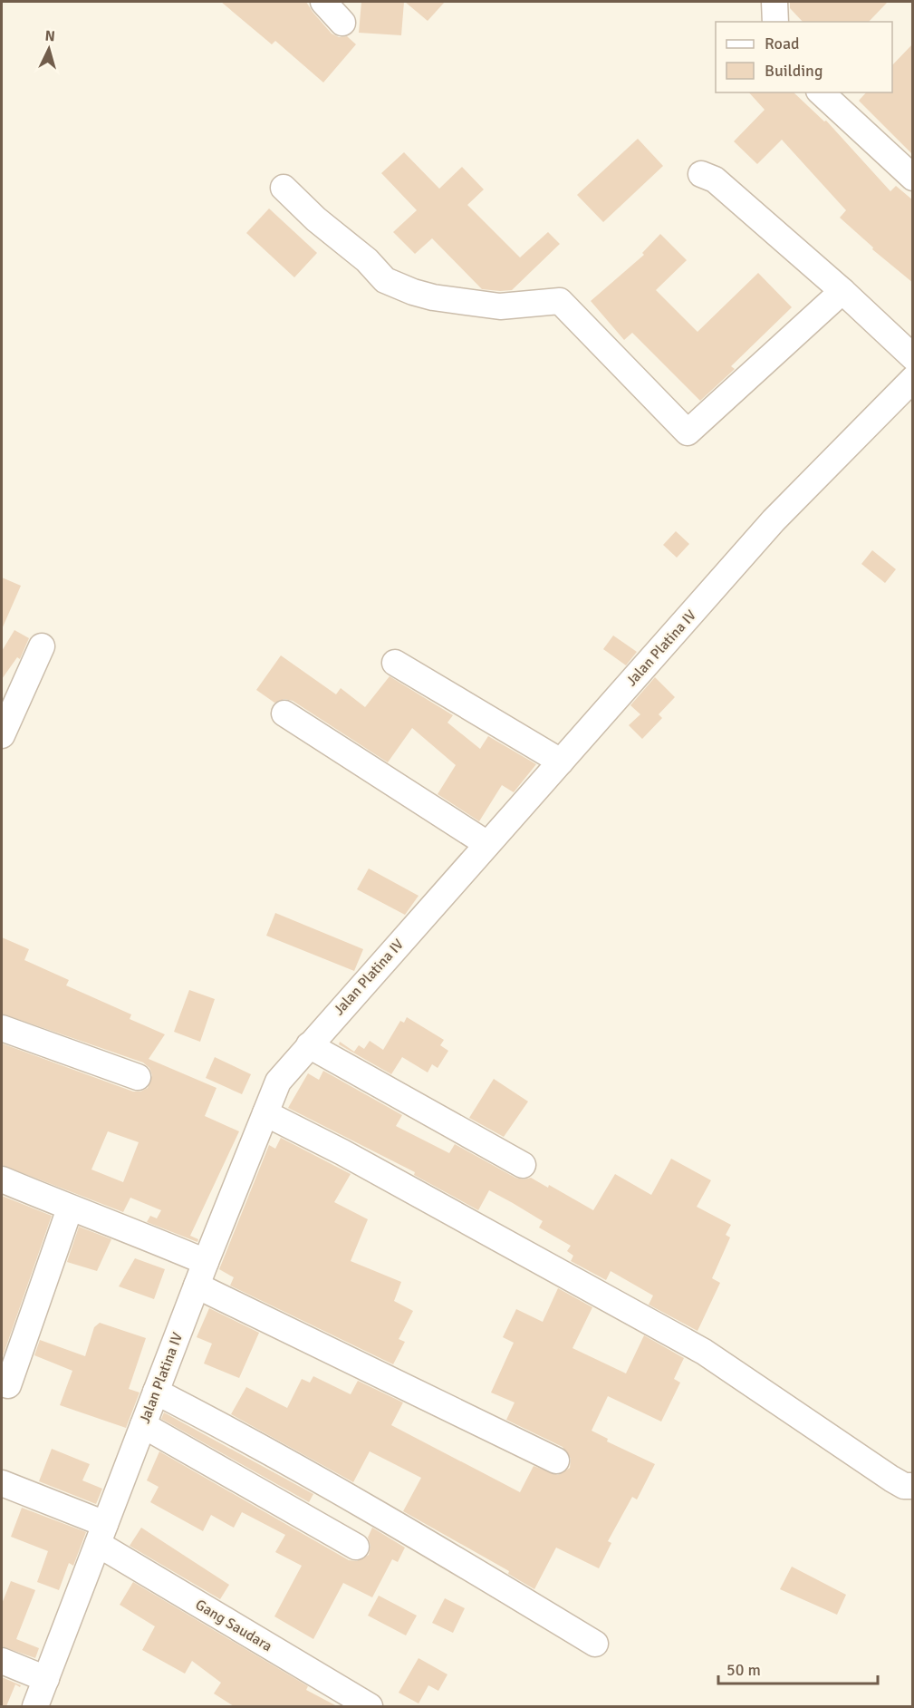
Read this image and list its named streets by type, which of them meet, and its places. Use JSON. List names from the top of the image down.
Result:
{
  "streets": {
    "street": ["Jalan Platina IV", "Gang Saudara"]
  },
  "crossings": [
    ["Jalan Platina IV", "Gang Saudara"]
  ],
  "legend": ["Road", "Building"],
  "scale_bar": "50 m",
  "north": "top"
}
